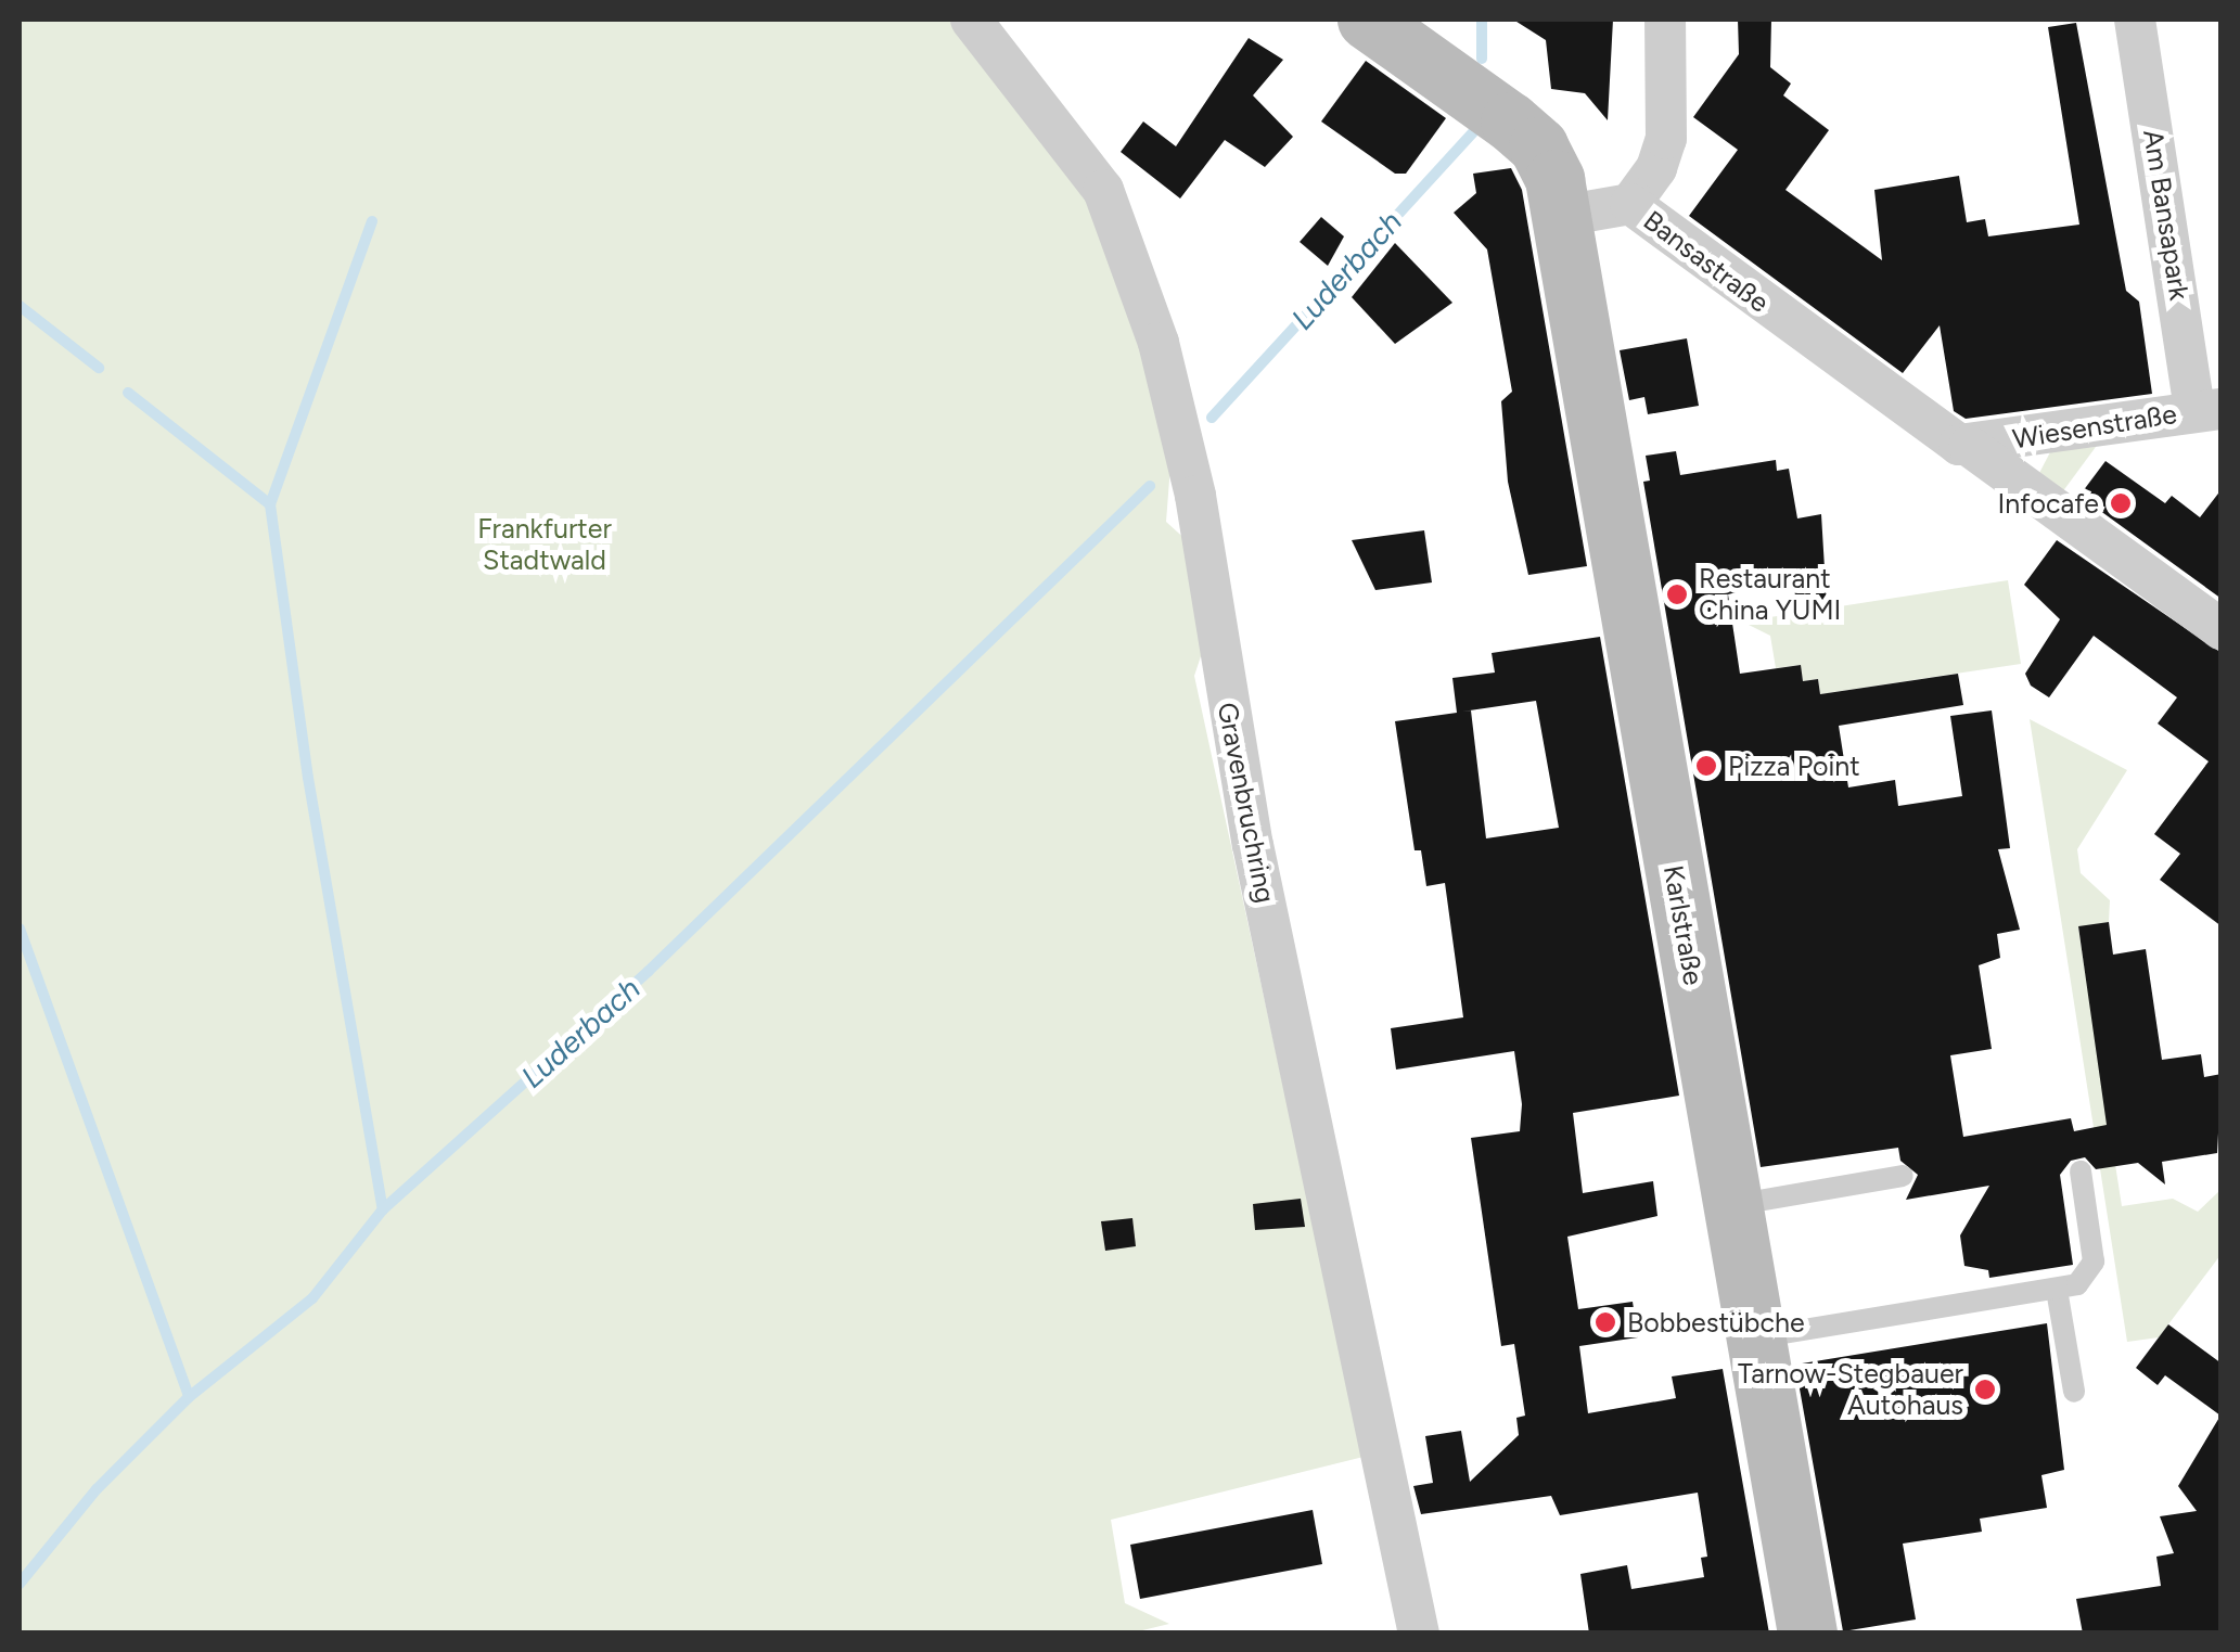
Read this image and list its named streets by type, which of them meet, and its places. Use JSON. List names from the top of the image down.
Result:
{
  "streets": {
    "street": [
      "Am Bansapark",
      "Bansastraße",
      "Wiesenstraße",
      "Gravenbruchring",
      "Karlstraße"
    ]
  },
  "crossings": [
    ["Am Bansapark", "Wiesenstraße"],
    ["Bansastraße", "Wiesenstraße"],
    ["Bansastraße", "Karlstraße"]
  ],
  "water": ["Luderbach"],
  "parks": ["Frankfurter Stadtwald"],
  "places": [
    "Infocafe",
    "Restaurant China YUMI",
    "Pizza Point",
    "Bobbestübche",
    "Tarnow-Stegbauer Autohaus"
  ]
}
